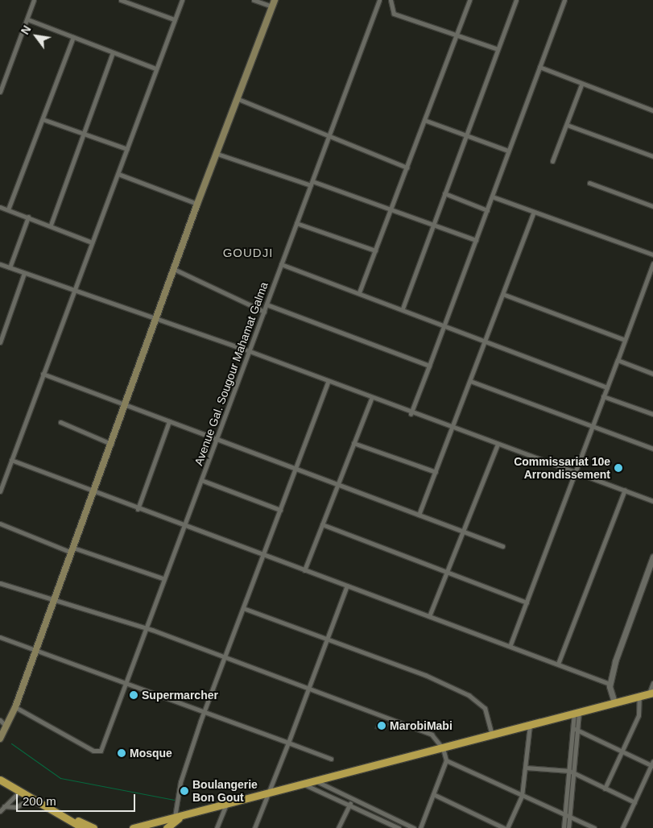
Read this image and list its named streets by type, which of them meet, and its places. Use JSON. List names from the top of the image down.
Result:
{
  "streets": {
    "street": ["Avenue Gal. Sougour Mahamat Galma"]
  },
  "districts": ["GOUDJI"],
  "places": [
    "Commissariat 10e Arrondissement",
    "Supermarcher",
    "MarobiMabi",
    "Mosque",
    "Boulangerie Bon Gout"
  ],
  "scale_bar": "200 m",
  "north": "top left"
}
